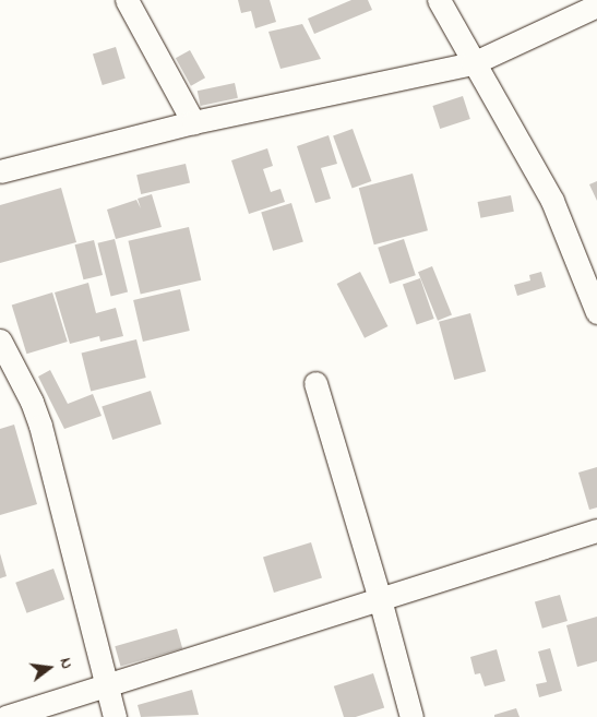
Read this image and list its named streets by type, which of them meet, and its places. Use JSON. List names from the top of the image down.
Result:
{
  "north": "right"
}
